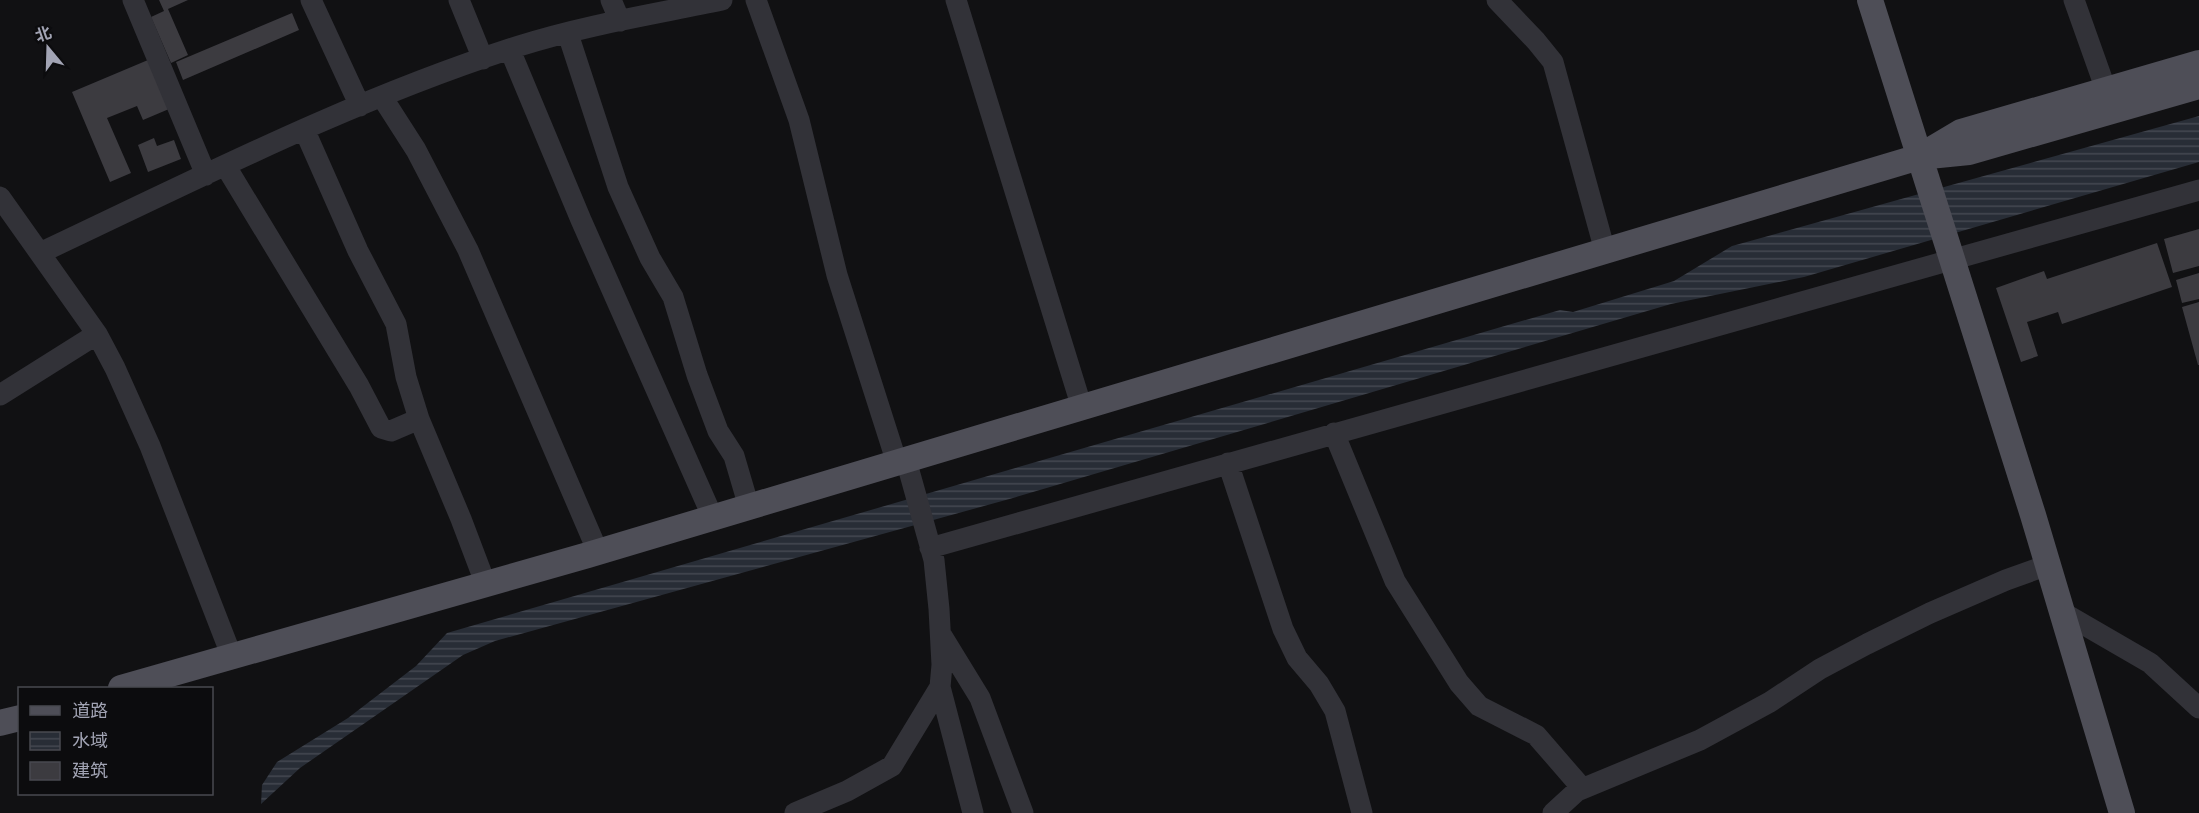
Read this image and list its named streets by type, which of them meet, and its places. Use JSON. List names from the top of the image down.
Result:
{
  "legend": ["道路", "水域", "建筑"],
  "north": "top"
}
